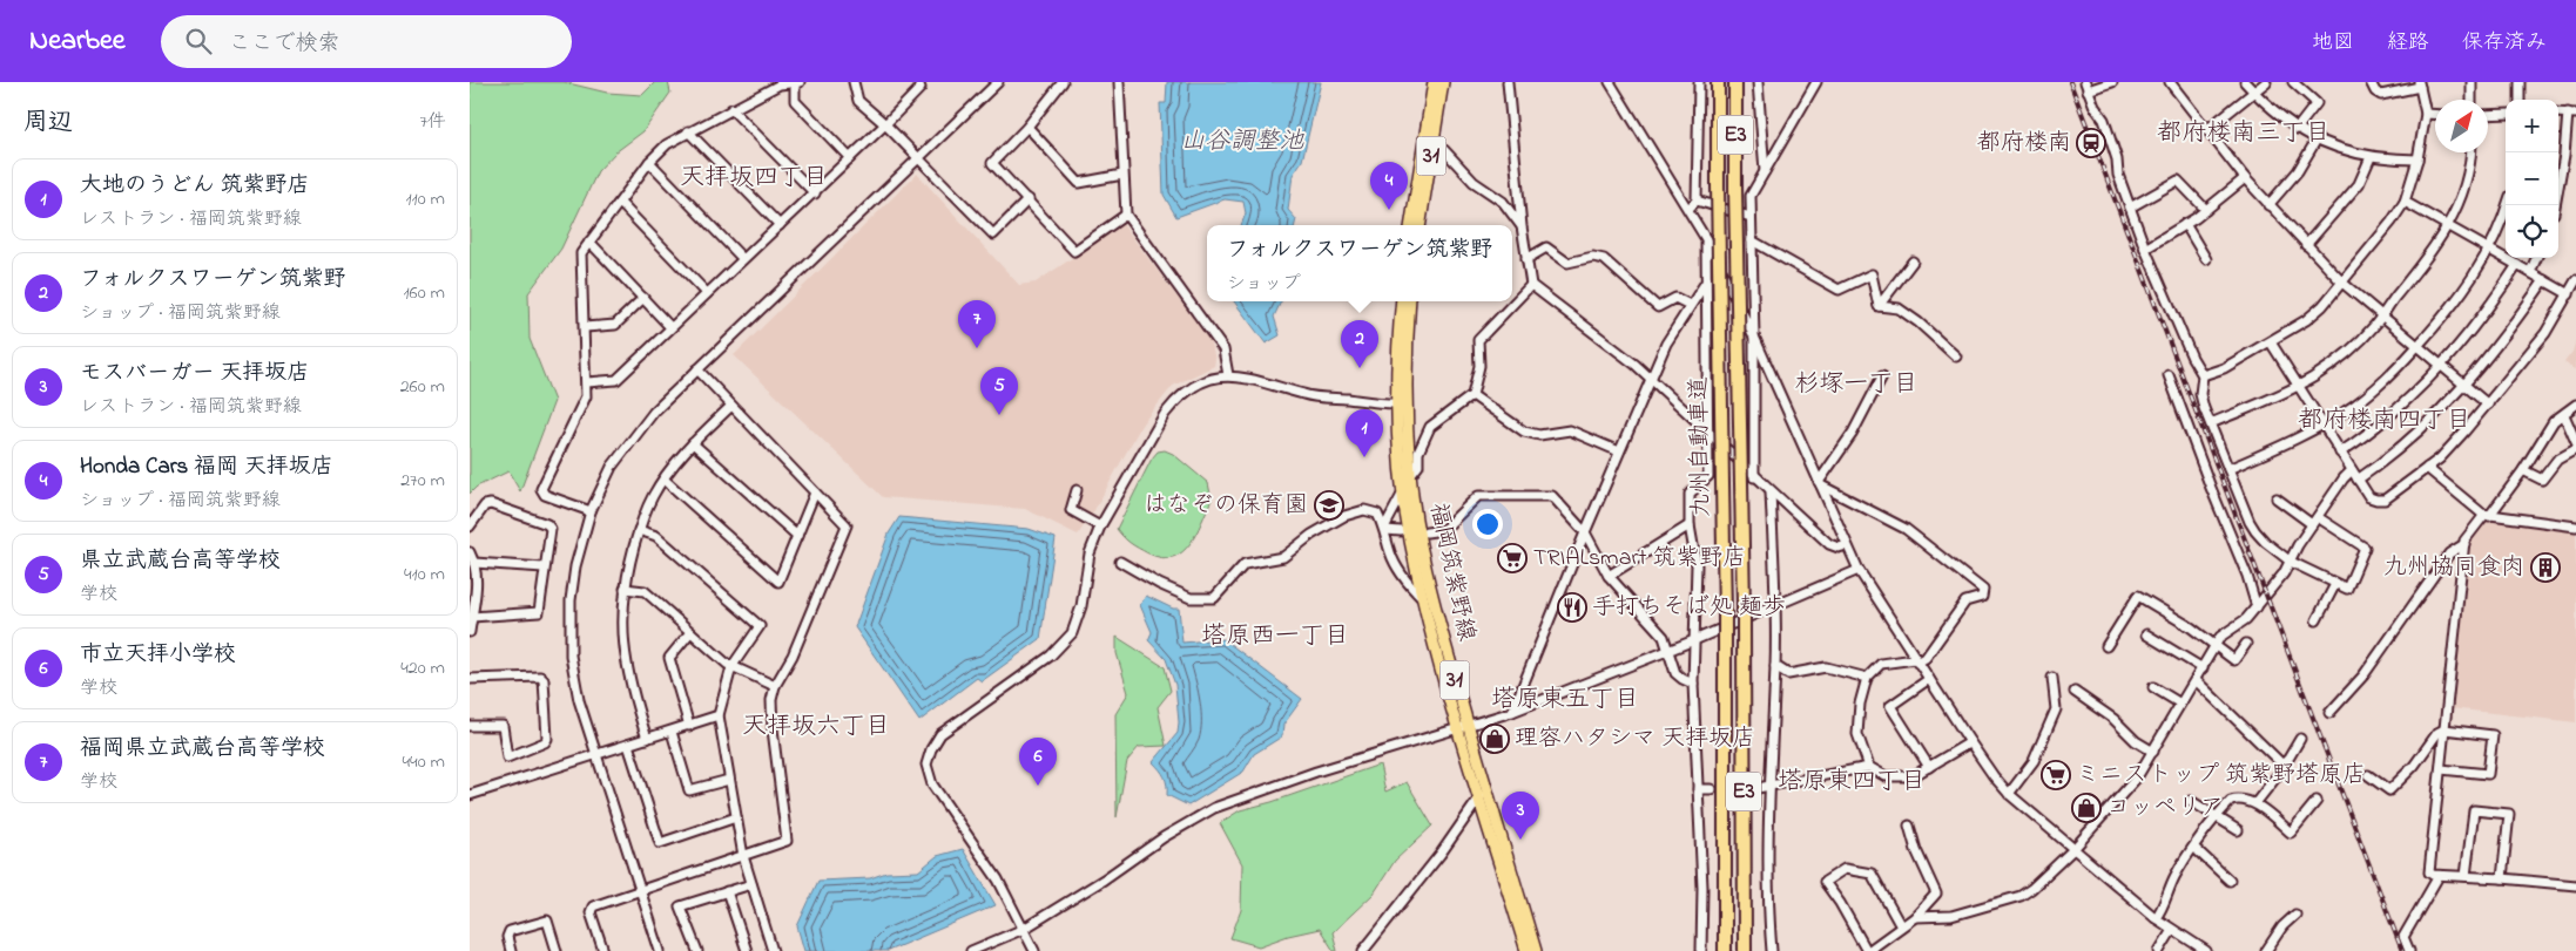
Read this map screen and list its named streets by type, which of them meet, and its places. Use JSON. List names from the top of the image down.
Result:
{
  "streets": {
    "highway": ["E3", "九州自動車道"],
    "main road": ["31", "福岡筑紫野線"]
  },
  "districts": [
    "都府楼南三丁目",
    "天拝坂四丁目",
    "杉塚一丁目",
    "都府楼南四丁目",
    "塔原西一丁目",
    "塔原東五丁目",
    "天拝坂六丁目",
    "塔原東四丁目"
  ],
  "water": ["山谷調整池"],
  "places": {
    "station": ["都府楼南"],
    "school or university": ["はなぞの保育園"],
    "supermarket": ["TRIALsmart 筑紫野店", "ミニストップ 筑紫野塔原店"],
    "building": ["九州協同食肉"],
    "restaurant": ["手打ちそば処 麺歩"],
    "shop": ["理容ハタシマ 天拝坂店", "コッペリア"]
  },
  "north": "top right",
  "page": {
    "header": "Nearbee",
    "search": "ここで検索",
    "nav": ["地図", "経路", "保存済み"],
    "heading": ["周辺", "7件"],
    "map_buttons": ["+", "−"],
    "list": [
      {
        "mark": "1",
        "name": "大地のうどん 筑紫野店",
        "note": "レストラン · 福岡筑紫野線",
        "value": "110 m"
      },
      {
        "mark": "2",
        "name": "フォルクスワーゲン筑紫野",
        "note": "ショップ · 福岡筑紫野線",
        "value": "160 m"
      },
      {
        "mark": "3",
        "name": "モスバーガー 天拝坂店",
        "note": "レストラン · 福岡筑紫野線",
        "value": "260 m"
      },
      {
        "mark": "4",
        "name": "Honda Cars 福岡 天拝坂店",
        "note": "ショップ · 福岡筑紫野線",
        "value": "270 m"
      },
      {
        "mark": "5",
        "name": "県立武蔵台高等学校",
        "note": "学校",
        "value": "410 m"
      },
      {
        "mark": "6",
        "name": "市立天拝小学校",
        "note": "学校",
        "value": "420 m"
      },
      {
        "mark": "7",
        "name": "福岡県立武蔵台高等学校",
        "note": "学校",
        "value": "440 m"
      }
    ],
    "pins": [
      "4",
      "7",
      "2",
      "5",
      "1",
      "6",
      "3"
    ],
    "popup": ["フォルクスワーゲン筑紫野", "ショップ"]
  }
}
